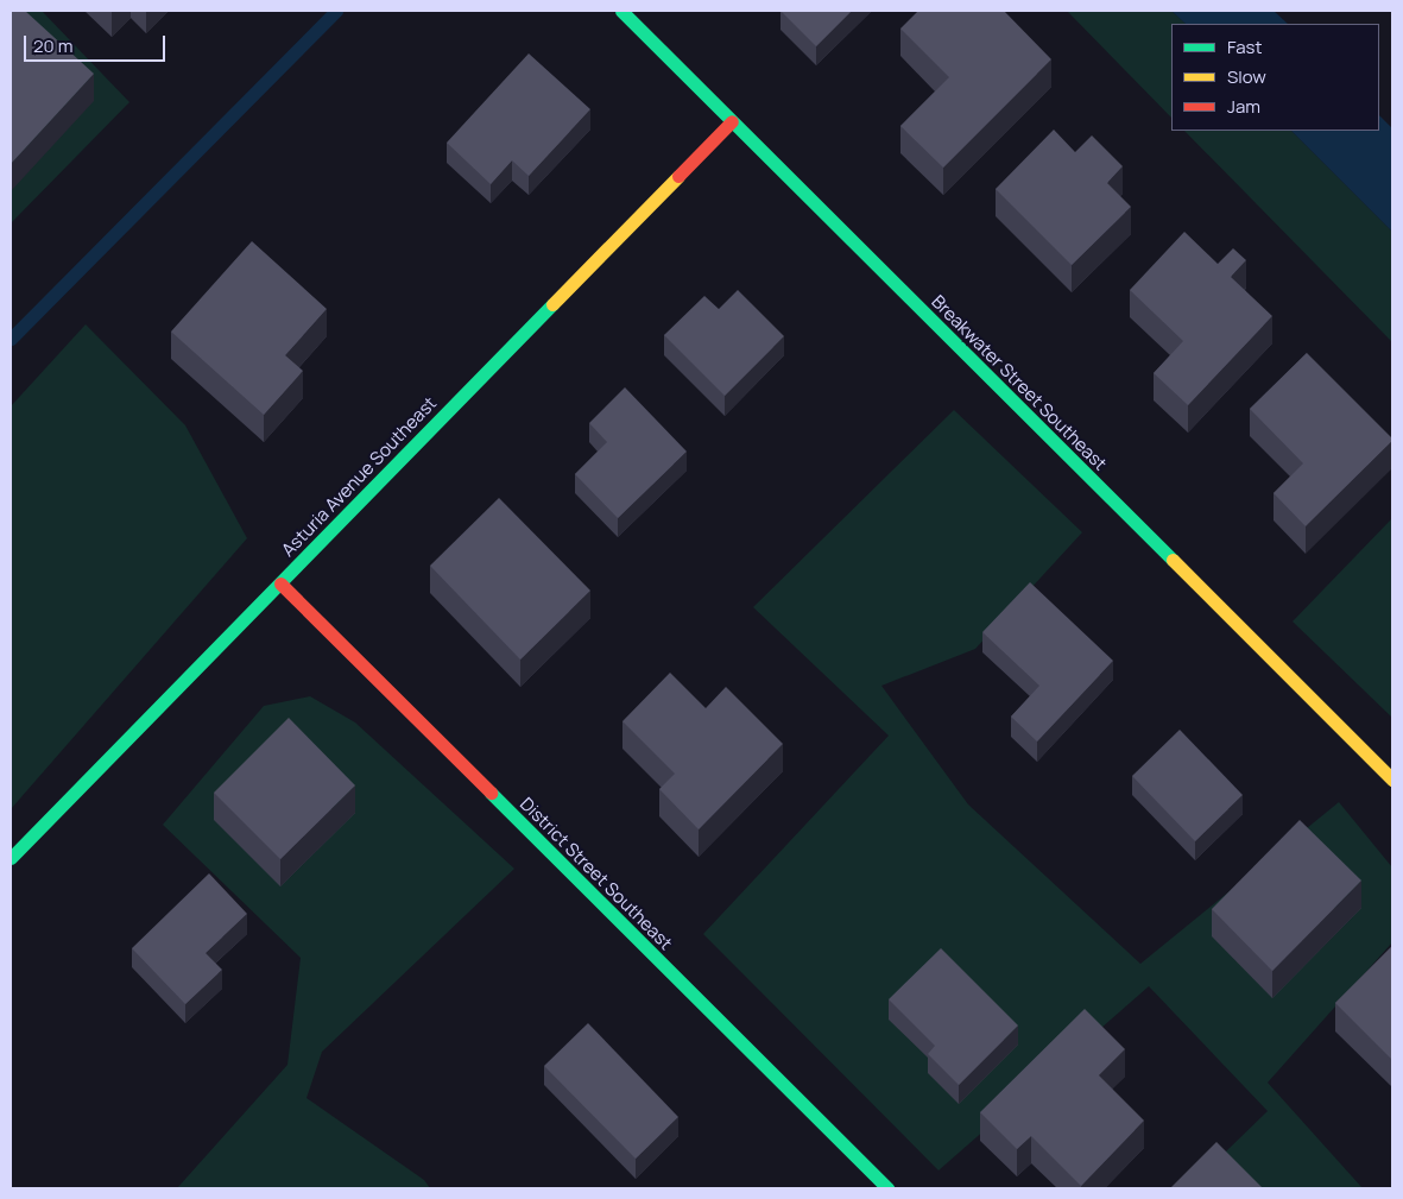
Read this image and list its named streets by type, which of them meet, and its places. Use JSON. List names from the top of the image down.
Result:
{
  "streets": {
    "street": ["Breakwater Street Southeast", "Asturia Avenue Southeast", "District Street Southeast"]
  },
  "crossings": [
    ["Breakwater Street Southeast", "Asturia Avenue Southeast"],
    ["Asturia Avenue Southeast", "District Street Southeast"]
  ],
  "legend": ["Fast", "Slow", "Jam"],
  "scale_bar": "20 m"
}
